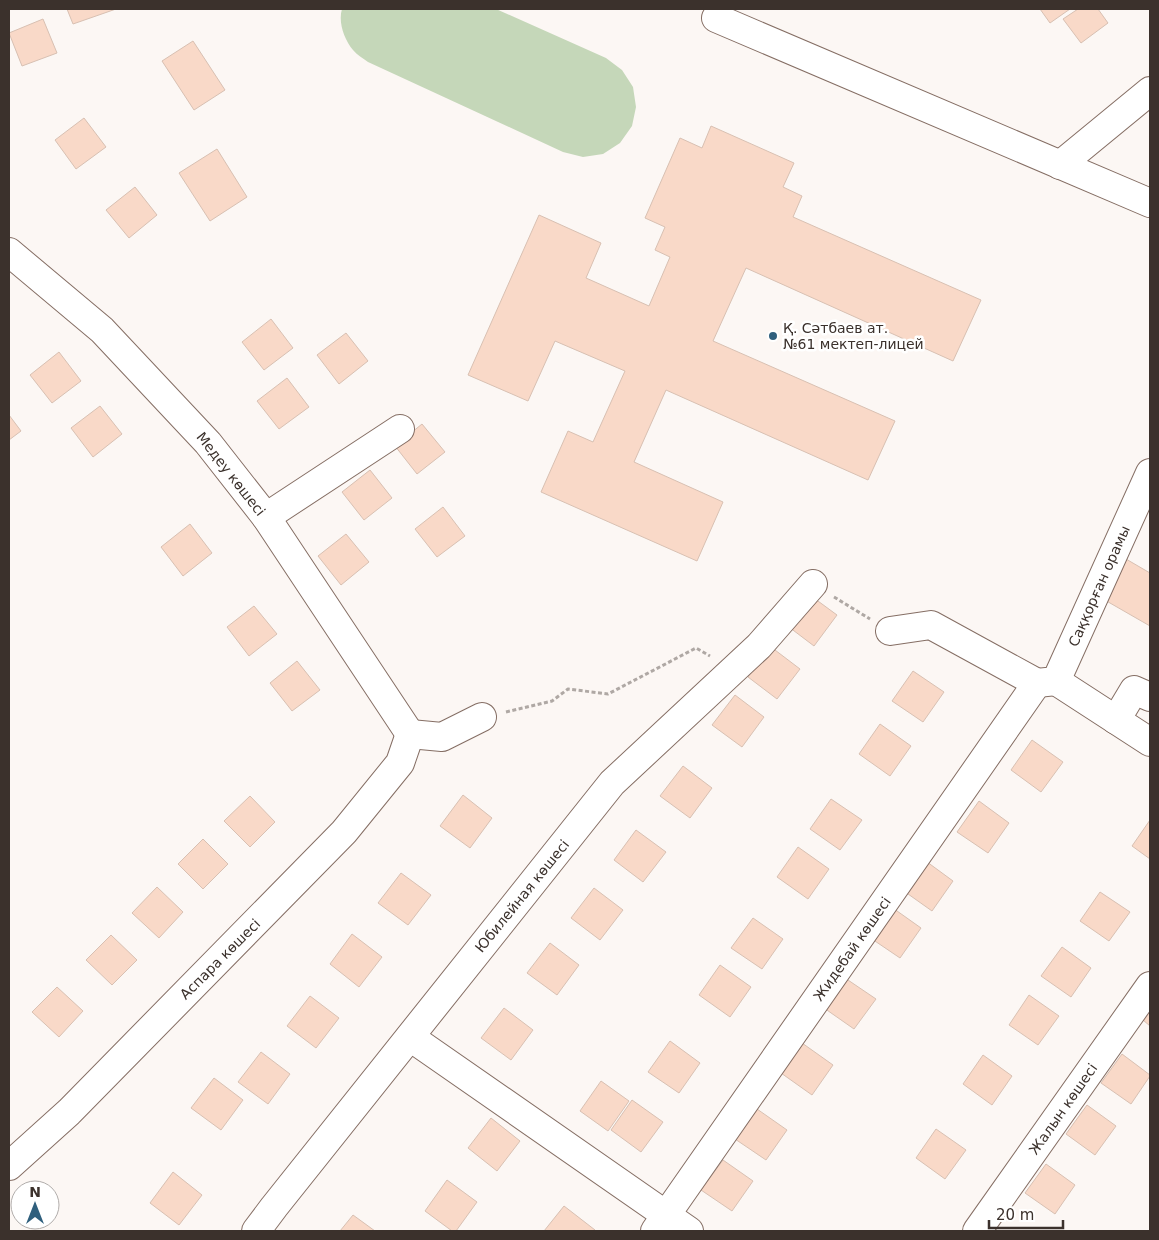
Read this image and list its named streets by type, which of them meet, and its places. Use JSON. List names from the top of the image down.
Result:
{
  "streets": {
    "street": [
      "Медеу көшесі",
      "Саққорған орамы",
      "Юбилейная көшесі",
      "Жидебай көшесі",
      "Аспара көшесі",
      "Жалын көшесі"
    ]
  },
  "crossings": [
    ["Медеу көшесі", "Аспара көшесі"],
    ["Саққорған орамы", "Жидебай көшесі"]
  ],
  "places": ["Қ. Сәтбаев ат. №61 мектеп-лицей"],
  "scale_bar": "20 m",
  "north": "top"
}
